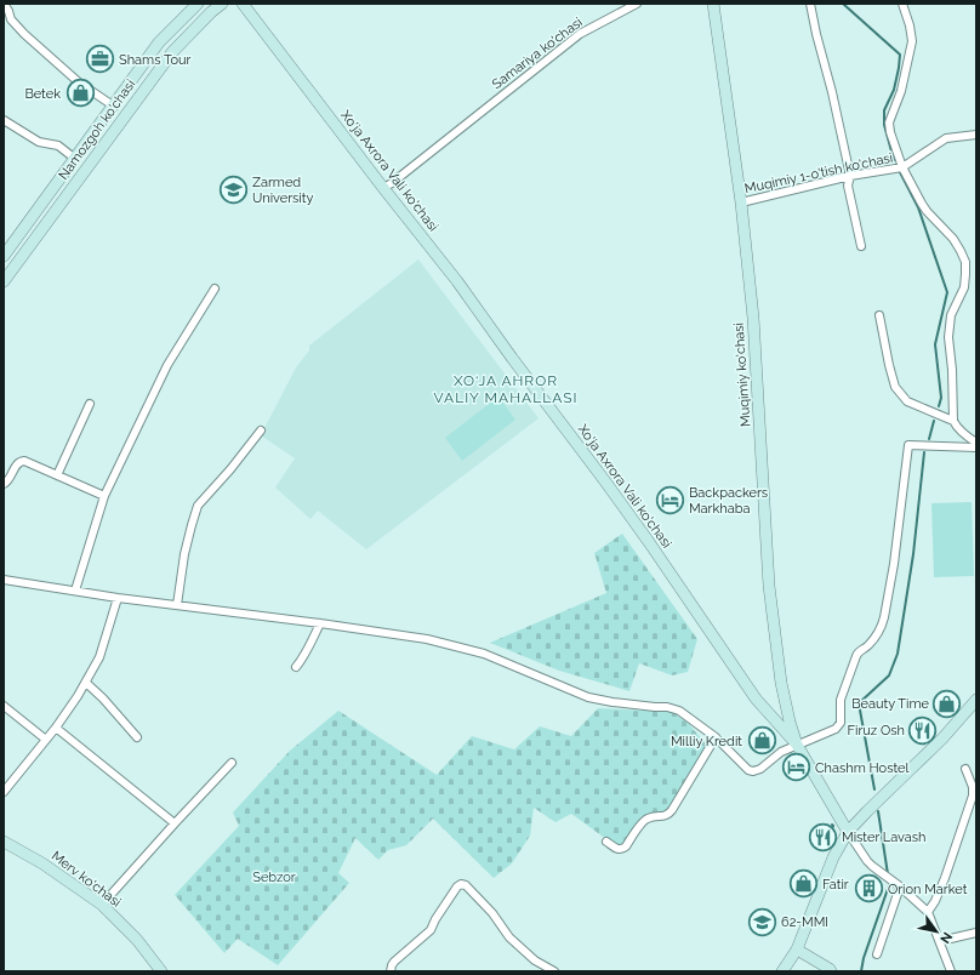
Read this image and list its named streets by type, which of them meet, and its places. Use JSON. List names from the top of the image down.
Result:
{
  "streets": {
    "main road": [
      "Namozgoh ko'chasi",
      "Xo'ja Axrora Vali ko'chasi",
      "Muqimiy ko'chasi",
      "Merv ko'chasi"
    ],
    "street": ["Samariya ko'chasi", "Muqimiy 1-o'tish ko'chasi"]
  },
  "crossings": [
    ["Samariya ko'chasi", "Xo'ja Axrora Vali ko'chasi"],
    ["Xo'ja Axrora Vali ko'chasi", "Muqimiy ko'chasi"],
    ["Muqimiy 1-o'tish ko'chasi", "Muqimiy ko'chasi"]
  ],
  "districts": ["XO‘JA AHROR VALIY MAHALLASI"],
  "parks": ["Sebzor"],
  "places": {
    "office": ["Shams Tour"],
    "shop": [
      "Betek",
      "Beauty Time",
      "Milliy Kredit",
      "Fatir"
    ],
    "school or university": ["Zarmed University", "62-MMI"],
    "hotel": ["Backpackers Markhaba", "Chashm Hostel"],
    "restaurant": ["Firuz Osh", "Mister Lavash"],
    "building": ["Orion Market"]
  },
  "north": "bottom right"
}
